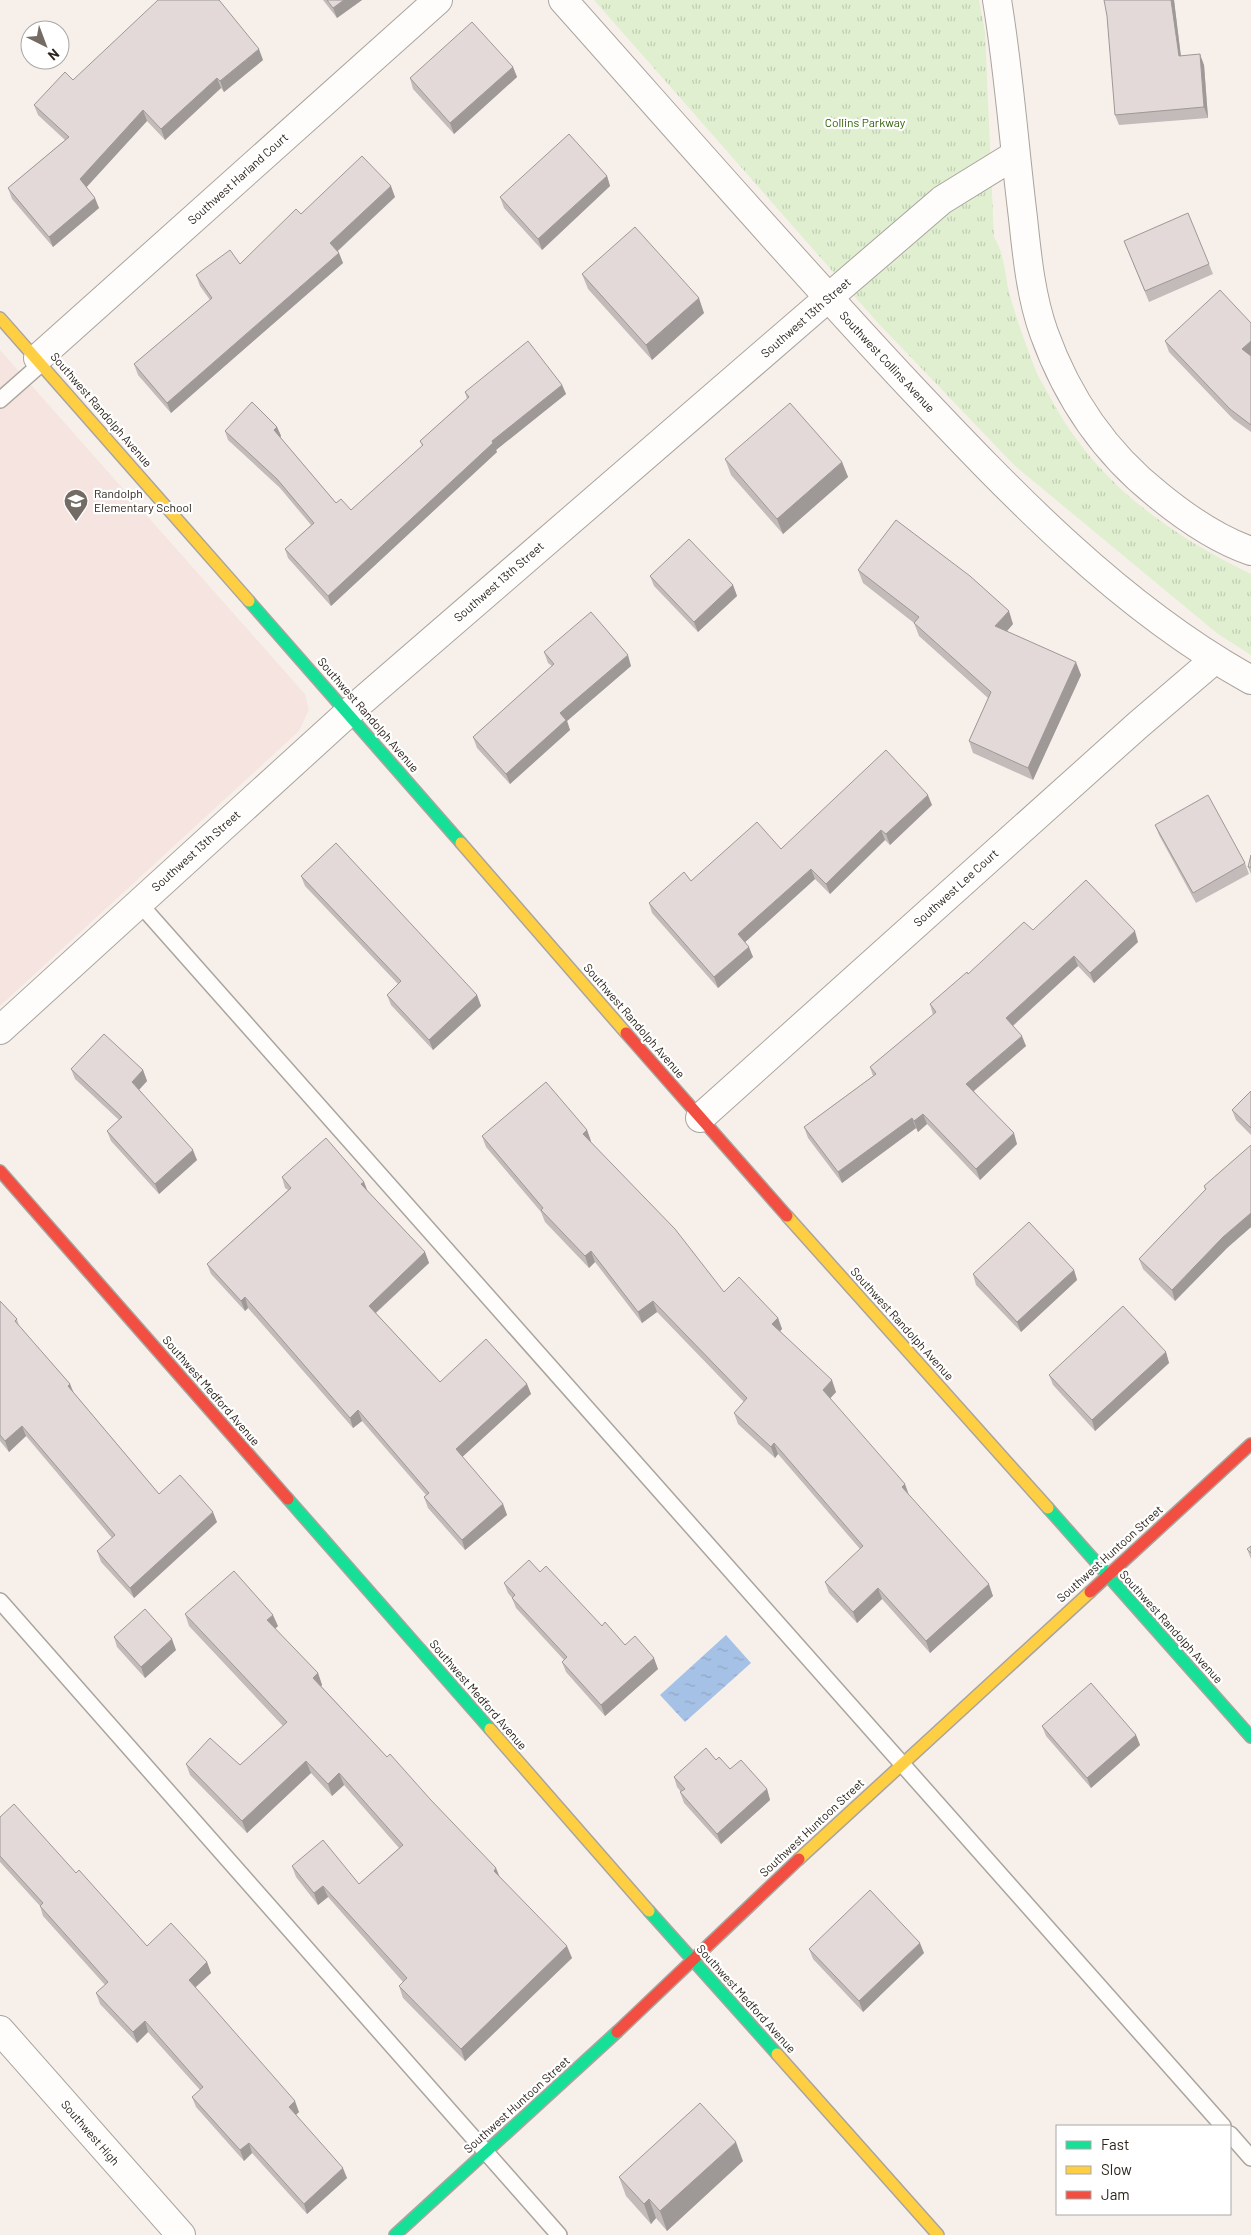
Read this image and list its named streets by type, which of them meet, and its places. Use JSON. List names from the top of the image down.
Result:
{
  "streets": {
    "street": [
      "Southwest Harland Court",
      "Southwest 13th Street",
      "Southwest Collins Avenue",
      "Southwest Randolph Avenue",
      "Southwest Lee Court",
      "Southwest Medford Avenue",
      "Southwest Huntoon Street",
      "Southwest High"
    ]
  },
  "crossings": [
    ["Southwest Harland Court", "Southwest Randolph Avenue"],
    ["Southwest 13th Street", "Southwest Collins Avenue"],
    ["Southwest 13th Street", "Southwest Randolph Avenue"],
    ["Southwest Collins Avenue", "Southwest Lee Court"],
    ["Southwest Randolph Avenue", "Southwest Lee Court"],
    ["Southwest Randolph Avenue", "Southwest Huntoon Street"],
    ["Southwest Medford Avenue", "Southwest Huntoon Street"]
  ],
  "parks": ["Collins Parkway"],
  "places": {
    "school or university": ["Randolph Elementary School"]
  },
  "legend": ["Fast", "Slow", "Jam"],
  "north": "bottom right"
}
